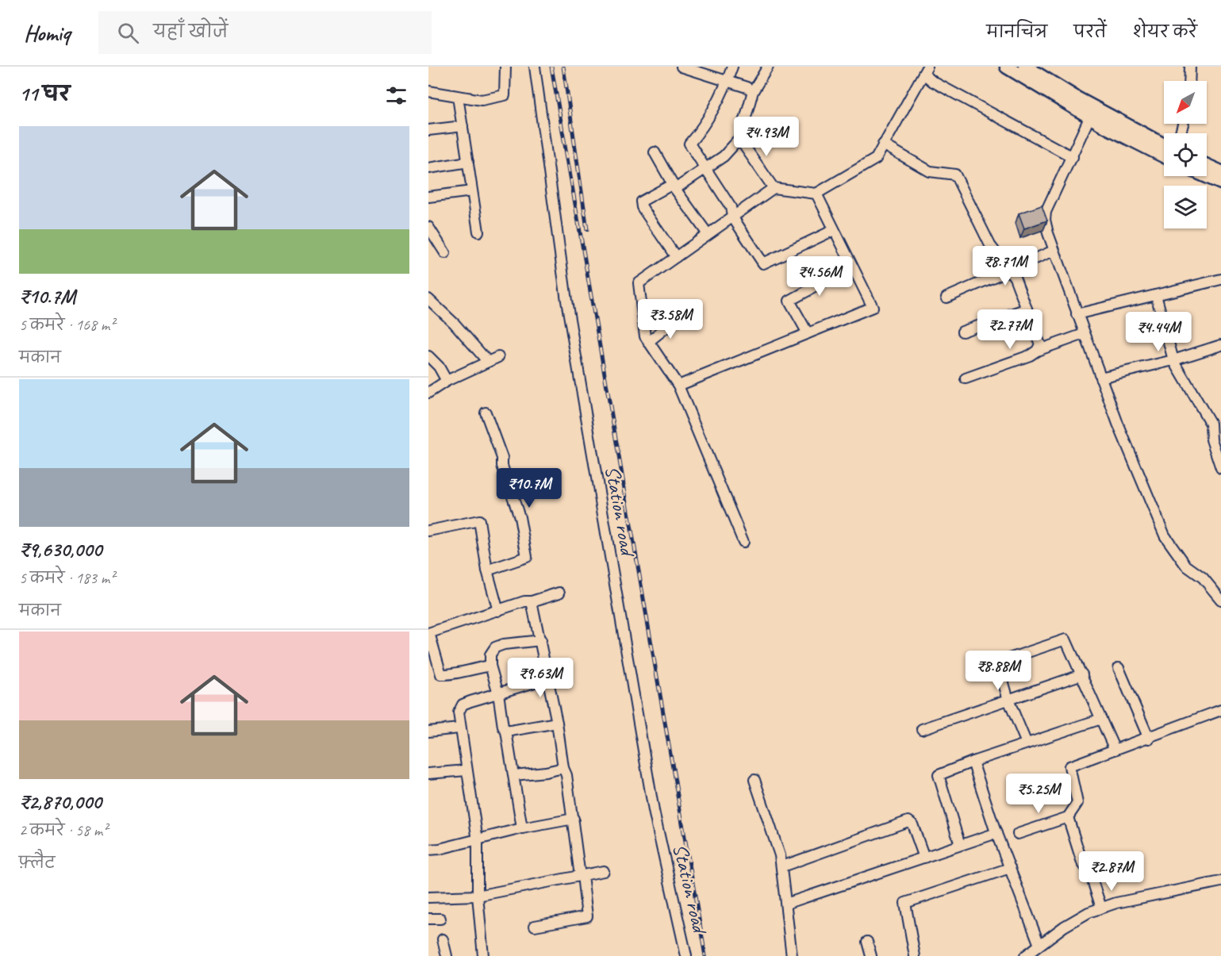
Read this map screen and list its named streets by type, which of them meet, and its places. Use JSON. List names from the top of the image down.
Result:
{
  "streets": {
    "street": ["Station road"]
  },
  "north": "bottom left",
  "page": {
    "header": "Homiq",
    "search": "यहाँ खोजें",
    "nav": ["मानचित्र", "परतें", "शेयर करें"],
    "heading": "11 घर",
    "price": [
      "₹4.93M",
      "₹8.71M",
      "₹4.56M",
      "₹3.58M",
      "₹2.77M",
      "₹4.44M",
      "₹10.7M",
      "₹8.88M",
      "₹9.63M",
      "₹5.25M",
      "₹2.87M"
    ],
    "list": [
      {
        "name": "₹10.7M",
        "note": "5 कमरे · 168 m² · मकान"
      },
      {
        "name": "₹9,630,000",
        "note": "5 कमरे · 183 m² · मकान"
      },
      {
        "name": "₹2,870,000",
        "note": "2 कमरे · 58 m² · फ़्लैट"
      }
    ]
  }
}
